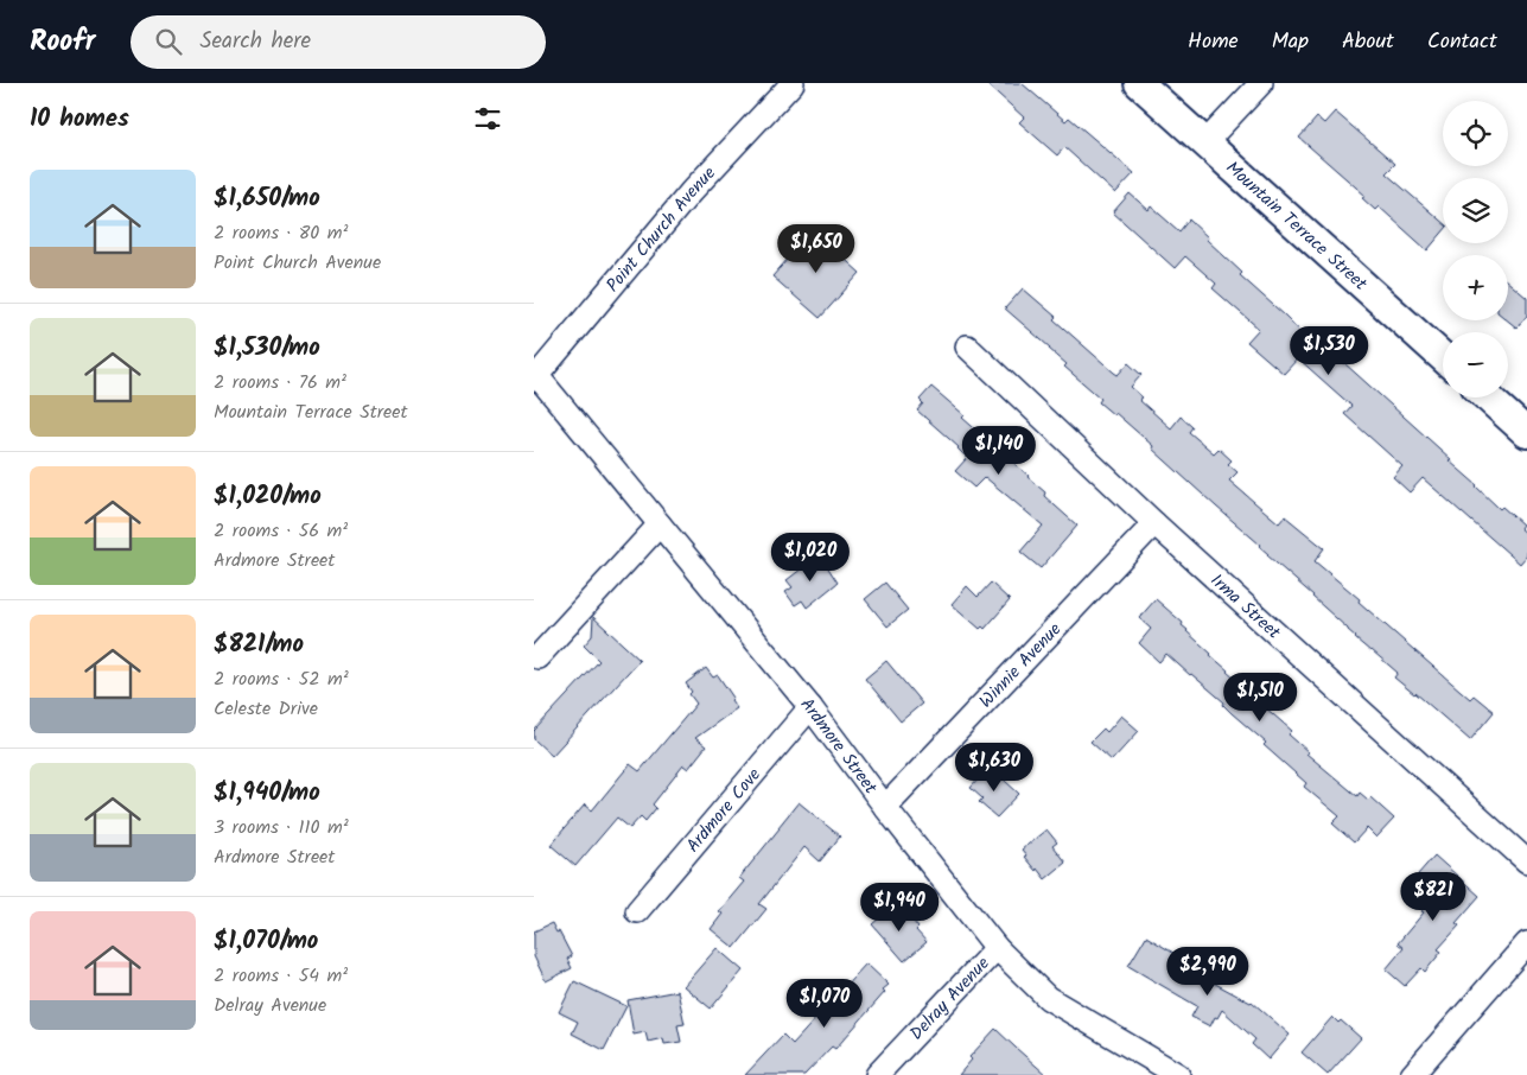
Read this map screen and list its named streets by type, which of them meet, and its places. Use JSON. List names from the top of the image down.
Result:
{
  "streets": {
    "street": [
      "Mountain Terrace Street",
      "Point Church Avenue",
      "Irma Street",
      "Winnie Avenue",
      "Ardmore Street",
      "Ardmore Cove",
      "Delray Avenue"
    ]
  },
  "crossings": [
    ["Point Church Avenue", "Ardmore Street"],
    ["Irma Street", "Winnie Avenue"],
    ["Winnie Avenue", "Ardmore Street"],
    ["Ardmore Street", "Ardmore Cove"],
    ["Ardmore Street", "Delray Avenue"]
  ],
  "page": {
    "header": "Roofr",
    "search": "Search here",
    "nav": [
      "Home",
      "Map",
      "About",
      "Contact"
    ],
    "heading": "10 homes",
    "map_buttons": ["+", "−"],
    "list": [
      {
        "name": "$1,650/mo",
        "note": "2 rooms · 80 m² · Point Church Avenue"
      },
      {
        "name": "$1,530/mo",
        "note": "2 rooms · 76 m² · Mountain Terrace Street"
      },
      {
        "name": "$1,020/mo",
        "note": "2 rooms · 56 m² · Ardmore Street"
      },
      {
        "name": "$821/mo",
        "note": "2 rooms · 52 m² · Celeste Drive"
      },
      {
        "name": "$1,940/mo",
        "note": "3 rooms · 110 m² · Ardmore Street"
      },
      {
        "name": "$1,070/mo",
        "note": "2 rooms · 54 m² · Delray Avenue"
      }
    ],
    "price": [
      "$1,650",
      "$1,530",
      "$1,140",
      "$1,020",
      "$1,510",
      "$1,630",
      "$821",
      "$1,940",
      "$2,990",
      "$1,070"
    ]
  }
}
